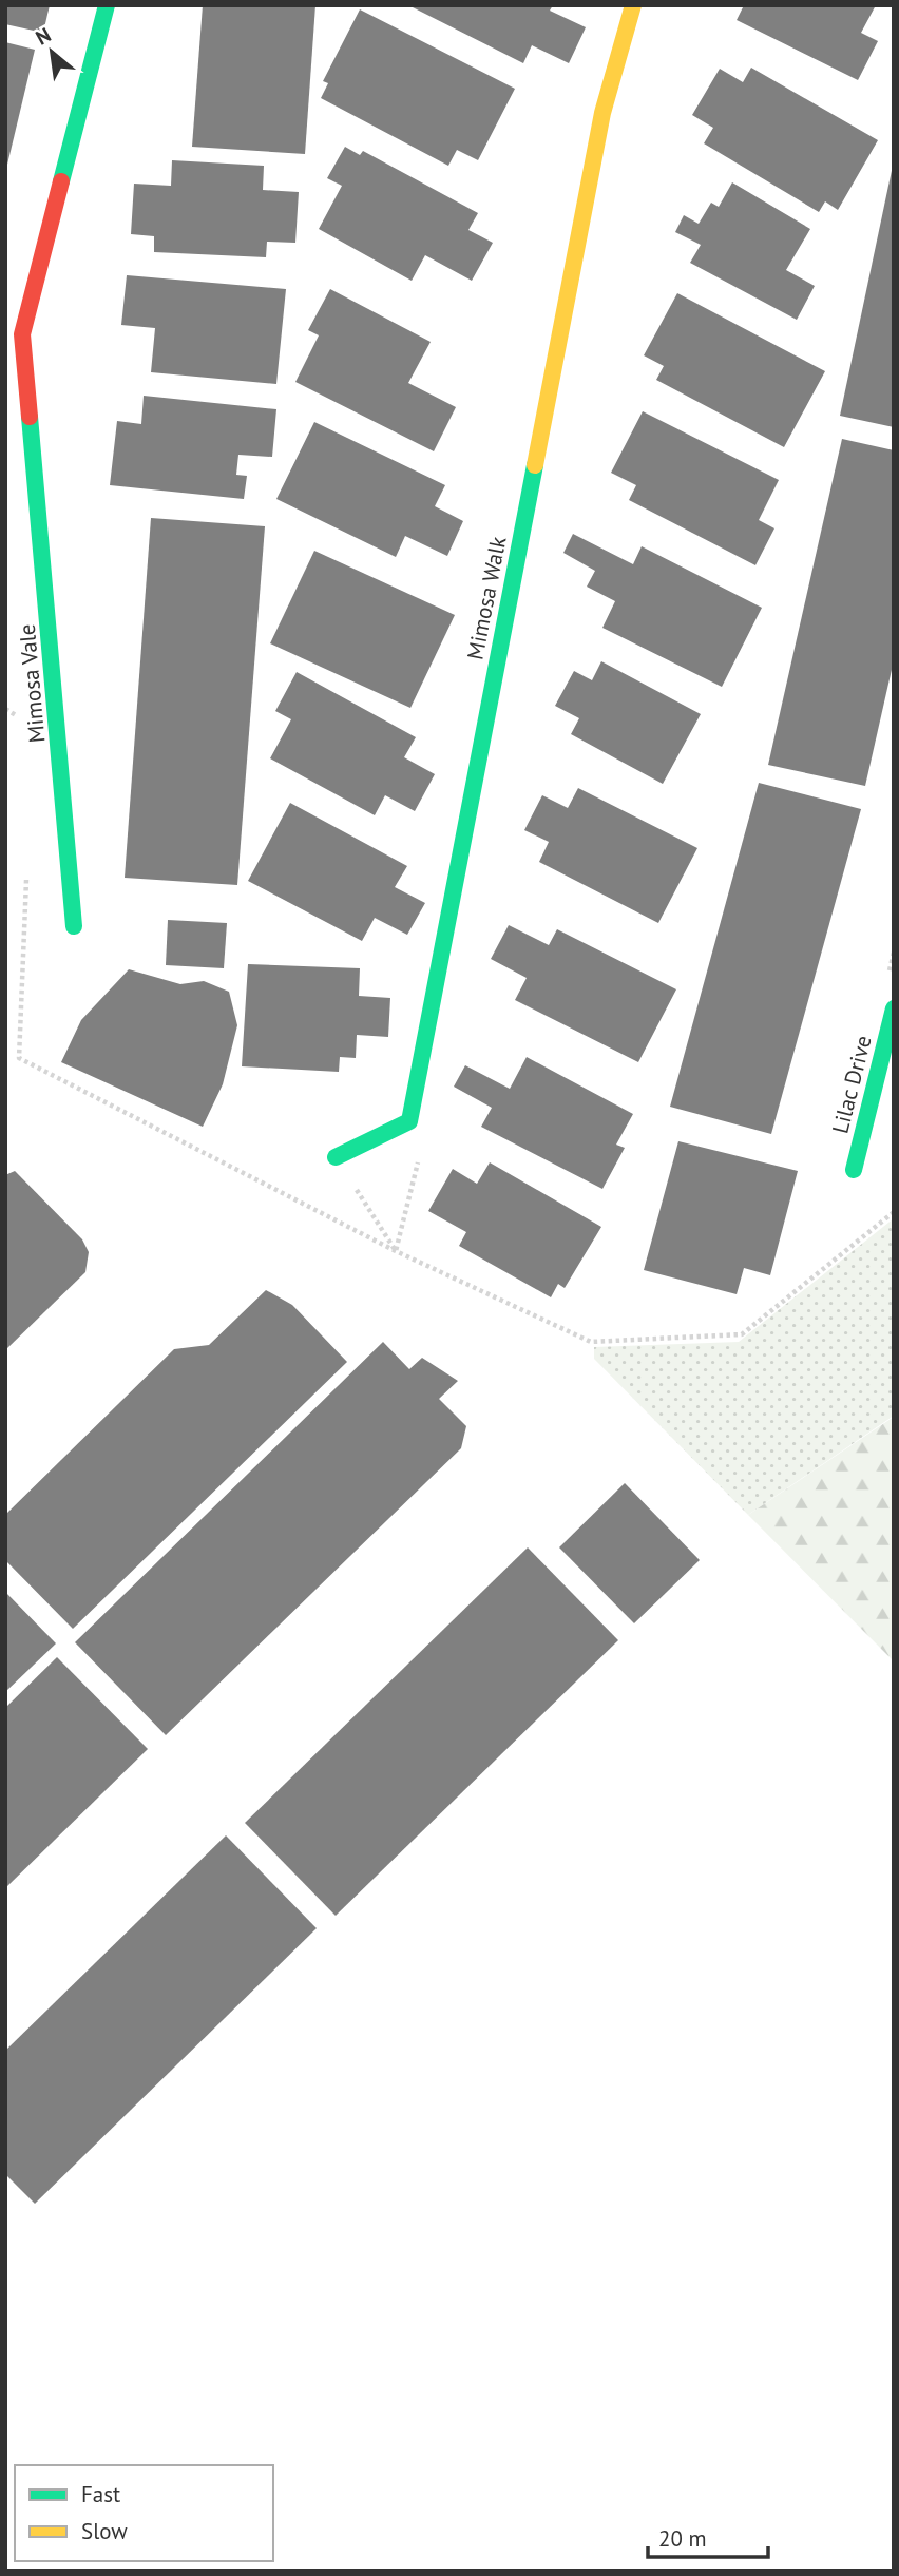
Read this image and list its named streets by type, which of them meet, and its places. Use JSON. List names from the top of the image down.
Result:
{
  "streets": {
    "street": ["Mimosa Walk", "Mimosa Vale", "Lilac Drive"]
  },
  "legend": ["Fast", "Slow"],
  "scale_bar": "20 m",
  "north": "top left"
}
